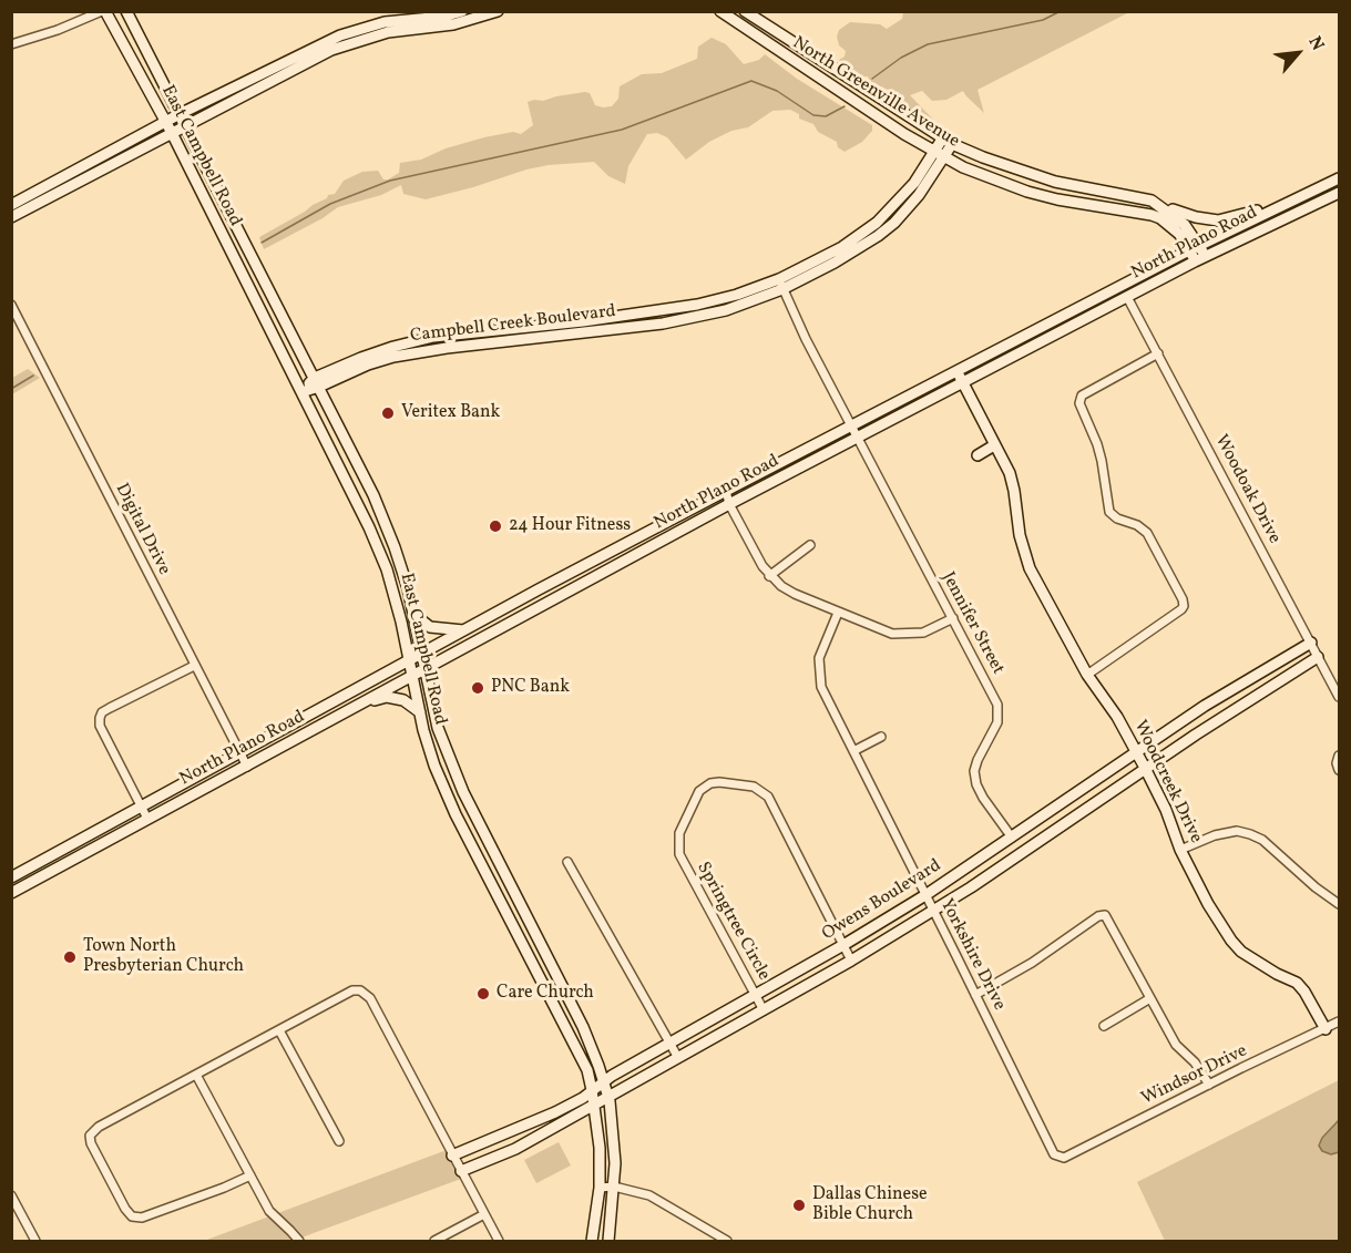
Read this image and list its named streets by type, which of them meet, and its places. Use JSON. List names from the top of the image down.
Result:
{
  "streets": {
    "main road": [
      "North Greenville Avenue",
      "East Campbell Road",
      "North Plano Road",
      "Campbell Creek Boulevard",
      "Woodcreek Drive",
      "Owens Boulevard"
    ],
    "street": [
      "Woodoak Drive",
      "Digital Drive",
      "Jennifer Street",
      "Springtree Circle",
      "Yorkshire Drive",
      "Windsor Drive"
    ]
  },
  "crossings": [
    ["North Greenville Avenue", "North Plano Road"],
    ["North Greenville Avenue", "Campbell Creek Boulevard"],
    ["East Campbell Road", "North Plano Road"],
    ["East Campbell Road", "Campbell Creek Boulevard"],
    ["East Campbell Road", "Owens Boulevard"],
    ["North Plano Road", "Woodoak Drive"],
    ["North Plano Road", "Digital Drive"],
    ["North Plano Road", "Jennifer Street"],
    ["North Plano Road", "Woodcreek Drive"],
    ["Campbell Creek Boulevard", "Jennifer Street"],
    ["Woodoak Drive", "Owens Boulevard"],
    ["Jennifer Street", "Owens Boulevard"],
    ["Woodcreek Drive", "Owens Boulevard"],
    ["Woodcreek Drive", "Windsor Drive"],
    ["Owens Boulevard", "Springtree Circle"],
    ["Owens Boulevard", "Yorkshire Drive"],
    ["Yorkshire Drive", "Windsor Drive"]
  ],
  "places": [
    "Veritex Bank",
    "24 Hour Fitness",
    "PNC Bank",
    "Town North Presbyterian Church",
    "Care Church",
    "Dallas Chinese Bible Church"
  ],
  "north": "top right"
}
